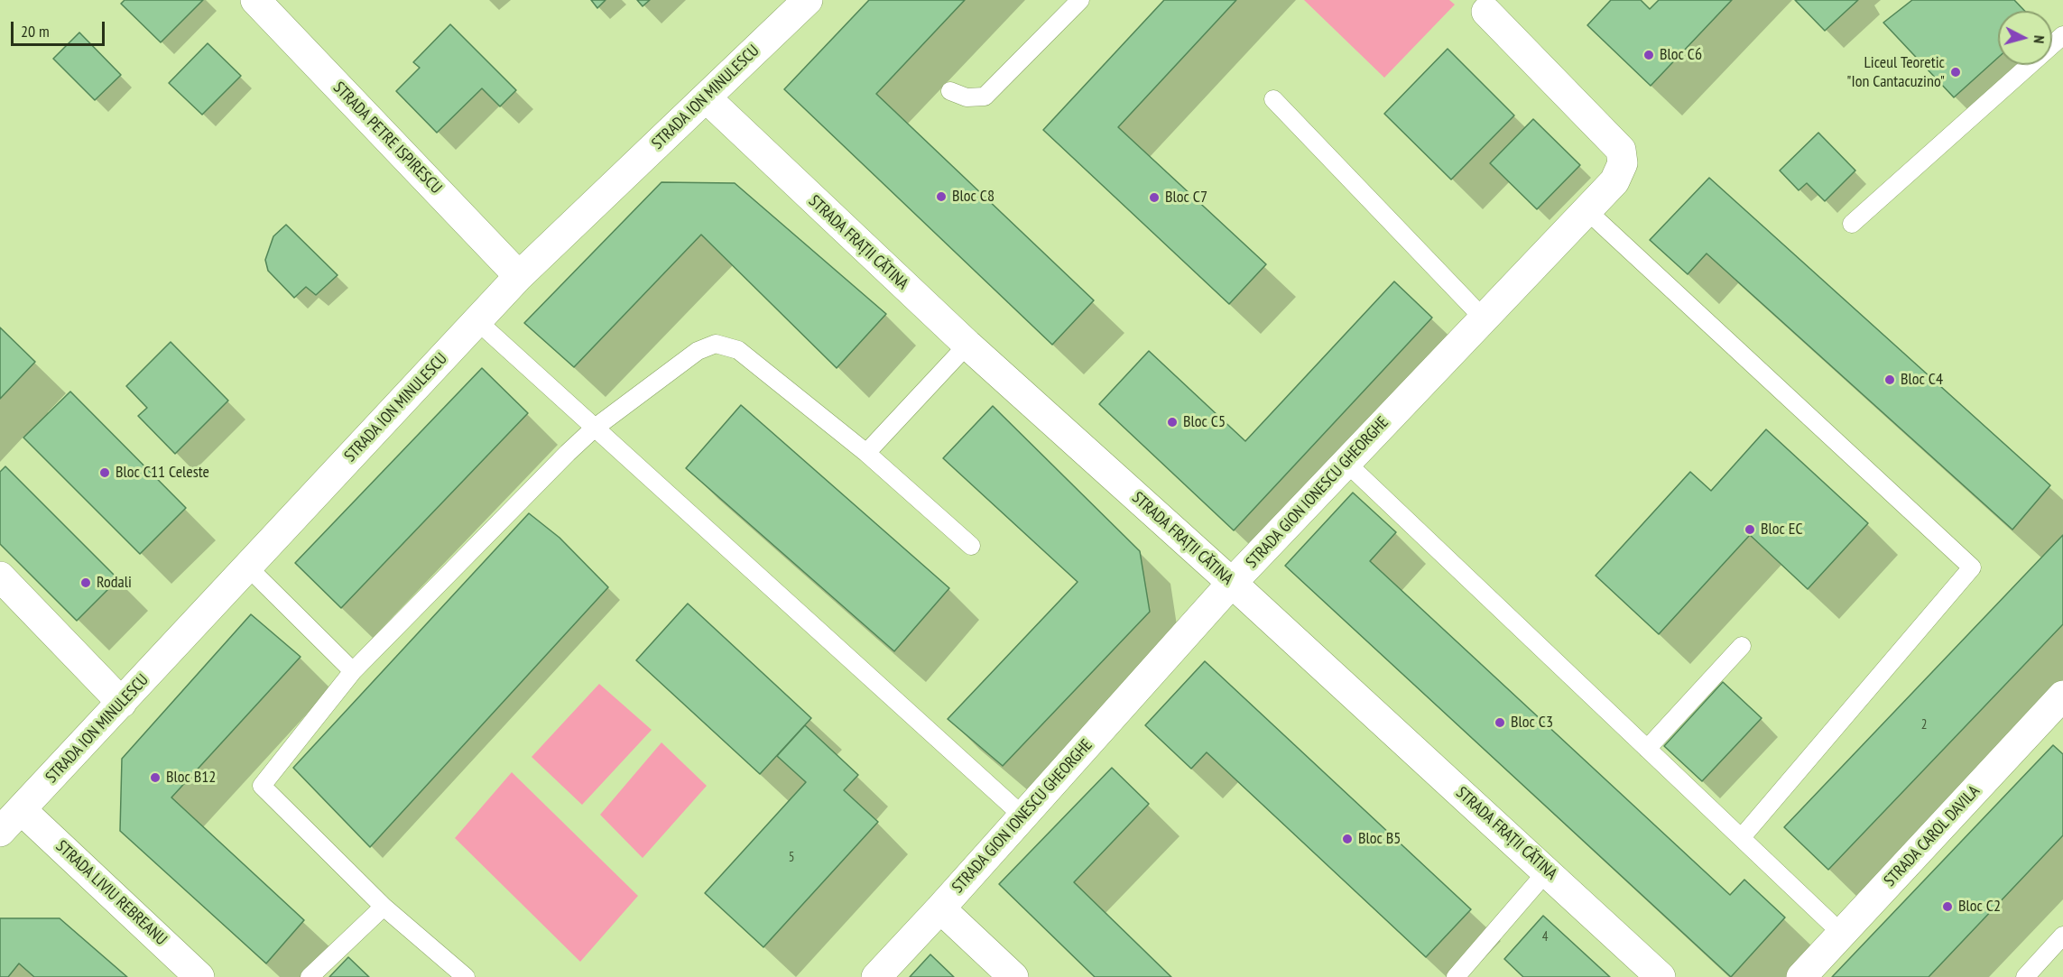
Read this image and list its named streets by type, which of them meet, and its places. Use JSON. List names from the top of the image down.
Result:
{
  "streets": {
    "street": [
      "STRADA ION MINULESCU",
      "STRADA PETRE ISPIRESCU",
      "STRADA FRAȚII CĂTINA",
      "STRADA GION IONESCU GHEORGHE",
      "STRADA CAROL DAVILA",
      "STRADA LIVIU REBREANU"
    ]
  },
  "crossings": [
    ["STRADA ION MINULESCU", "STRADA PETRE ISPIRESCU"],
    ["STRADA ION MINULESCU", "STRADA FRAȚII CĂTINA"],
    ["STRADA ION MINULESCU", "STRADA LIVIU REBREANU"],
    ["STRADA FRAȚII CĂTINA", "STRADA GION IONESCU GHEORGHE"]
  ],
  "places": [
    "Bloc C6",
    "Liceul Teoretic \"Ion Cantacuzino\"",
    "Bloc C8",
    "Bloc C7",
    "Bloc C4",
    "Bloc C5",
    "Bloc C11 Celeste",
    "Bloc EC",
    "Rodali",
    "Bloc C3",
    "Bloc B12",
    "Bloc B5",
    "Bloc C2"
  ],
  "house_numbers": ["2", "5", "4"],
  "scale_bar": "20 m",
  "north": "right"
}
